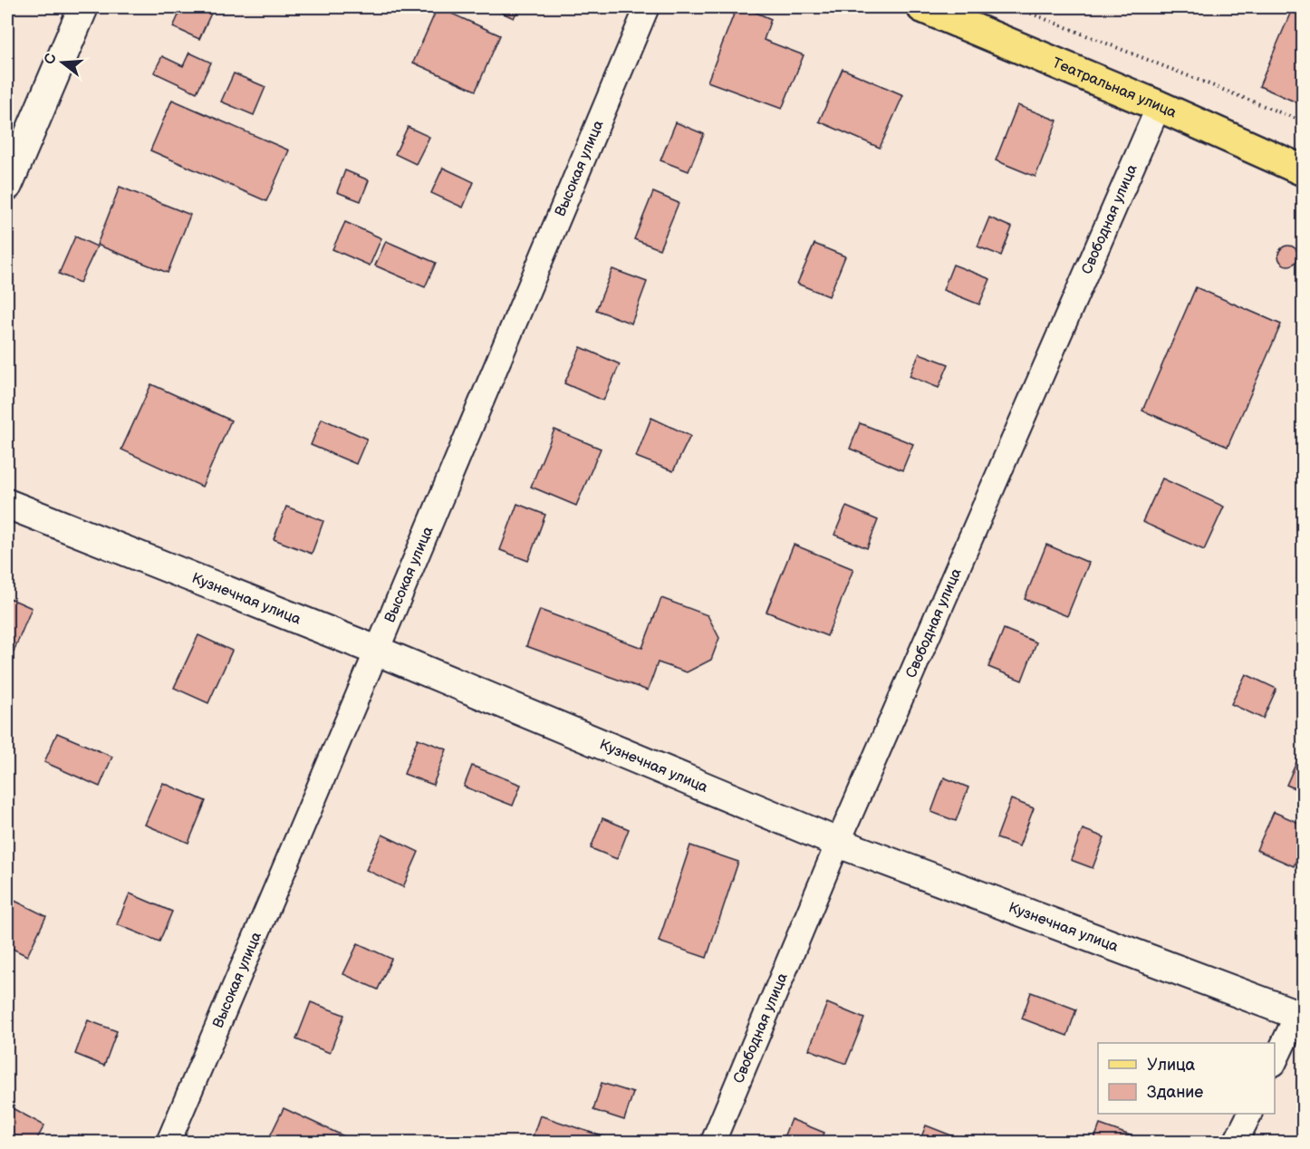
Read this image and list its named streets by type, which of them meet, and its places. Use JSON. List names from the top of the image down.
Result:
{
  "streets": {
    "main road": ["Театральная улица"],
    "street": ["Высокая улица", "Свободная улица", "Кузнечная улица"]
  },
  "crossings": [
    ["Театральная улица", "Свободная улица"],
    ["Высокая улица", "Кузнечная улица"],
    ["Свободная улица", "Кузнечная улица"]
  ],
  "legend": ["Улица", "Здание"],
  "north": "left"
}
